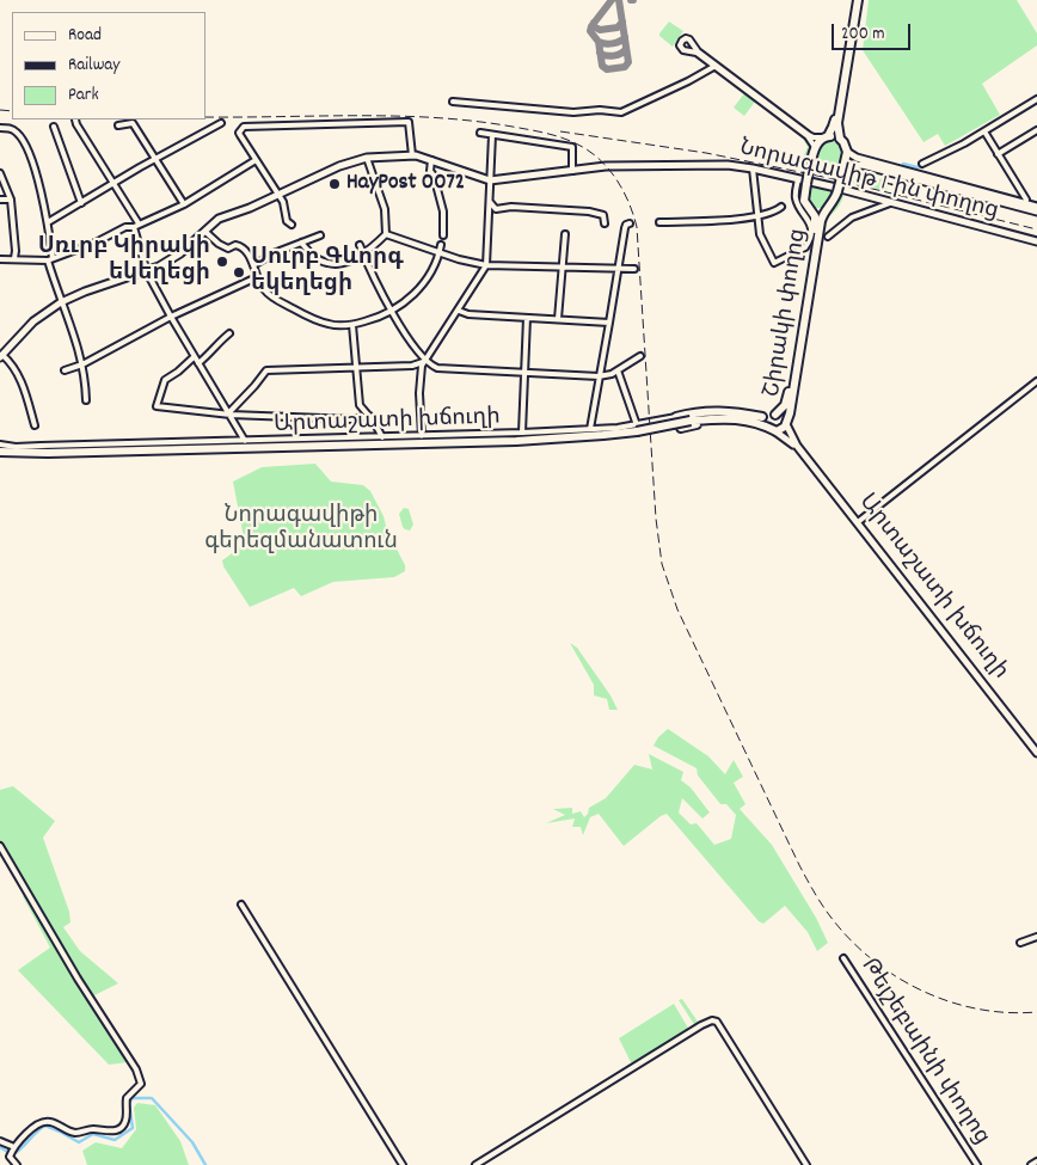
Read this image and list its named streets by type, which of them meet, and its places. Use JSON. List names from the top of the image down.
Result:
{
  "streets": {
    "highway": ["Շիրակի փողոց", "Արտաշատի խճուղի"],
    "main road": ["Նորագավիթ 1-ին փողոց"],
    "street": ["Թեյշեբաինի փողոց"]
  },
  "crossings": [
    ["Շիրակի փողոց", "Արտաշատի խճուղի"]
  ],
  "parks": ["Նորագավիթի գերեզմանատուն"],
  "places": ["HayPost 0072", "Սռւրբ Կիրակի եկեղեցի", "Սուրբ Գևորգ եկեղեցի"],
  "legend": ["Road", "Railway", "Park"],
  "scale_bar": "200 m"
}
